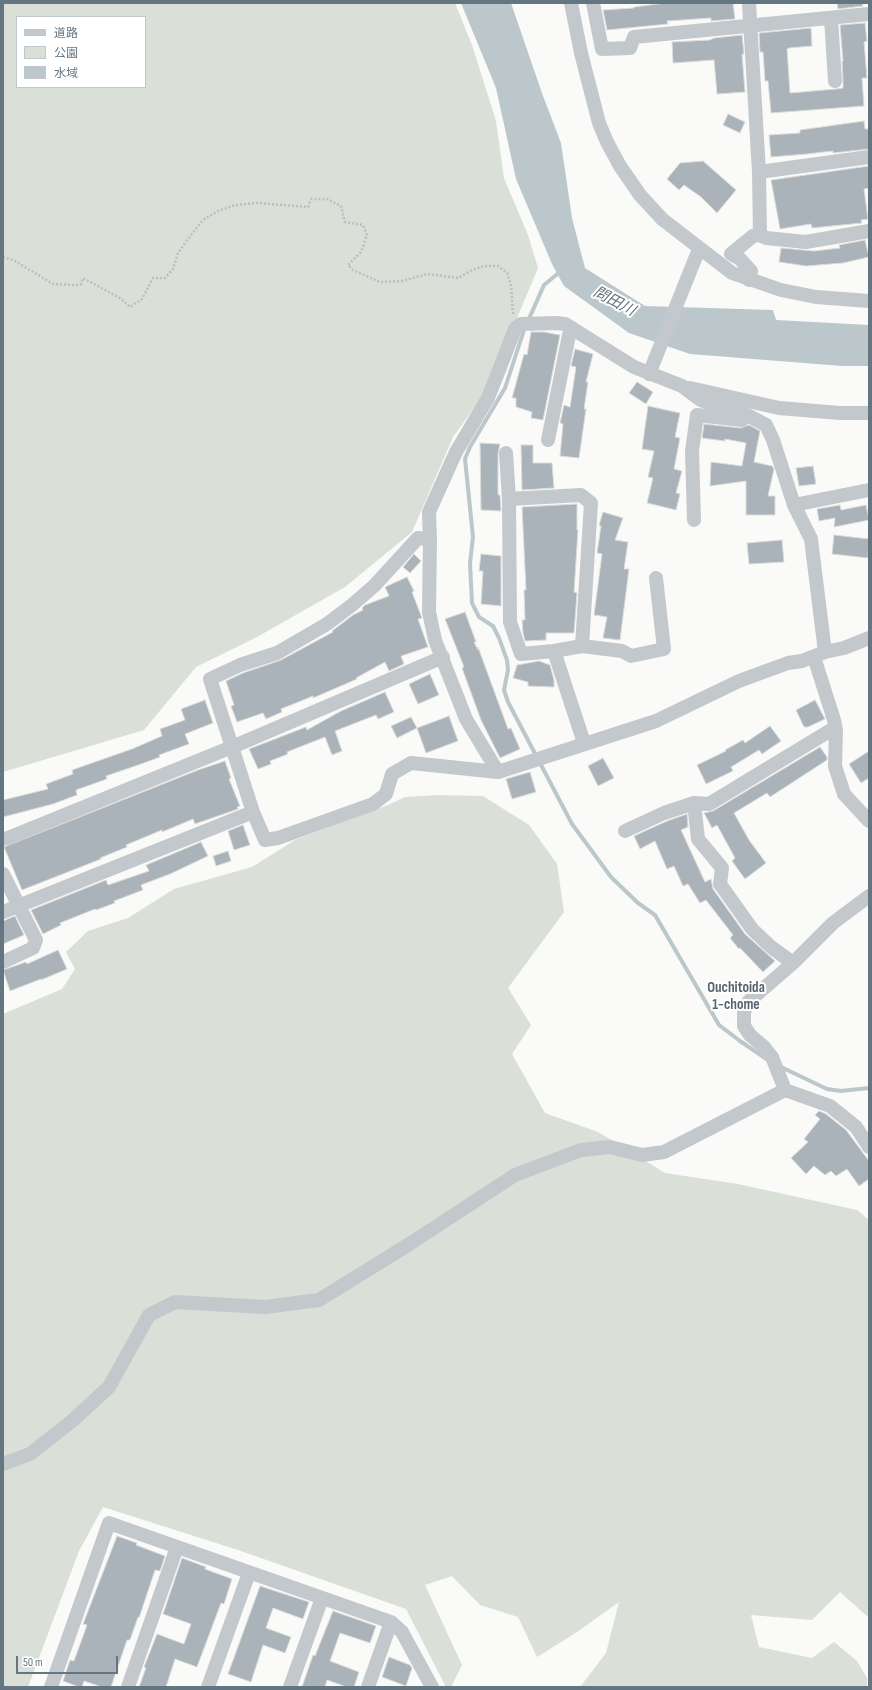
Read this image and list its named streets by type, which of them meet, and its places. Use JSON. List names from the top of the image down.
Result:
{
  "districts": ["Ouchitoida 1-chome"],
  "water": ["問田川"],
  "legend": ["道路", "公園", "水域"],
  "scale_bar": "50 m"
}
